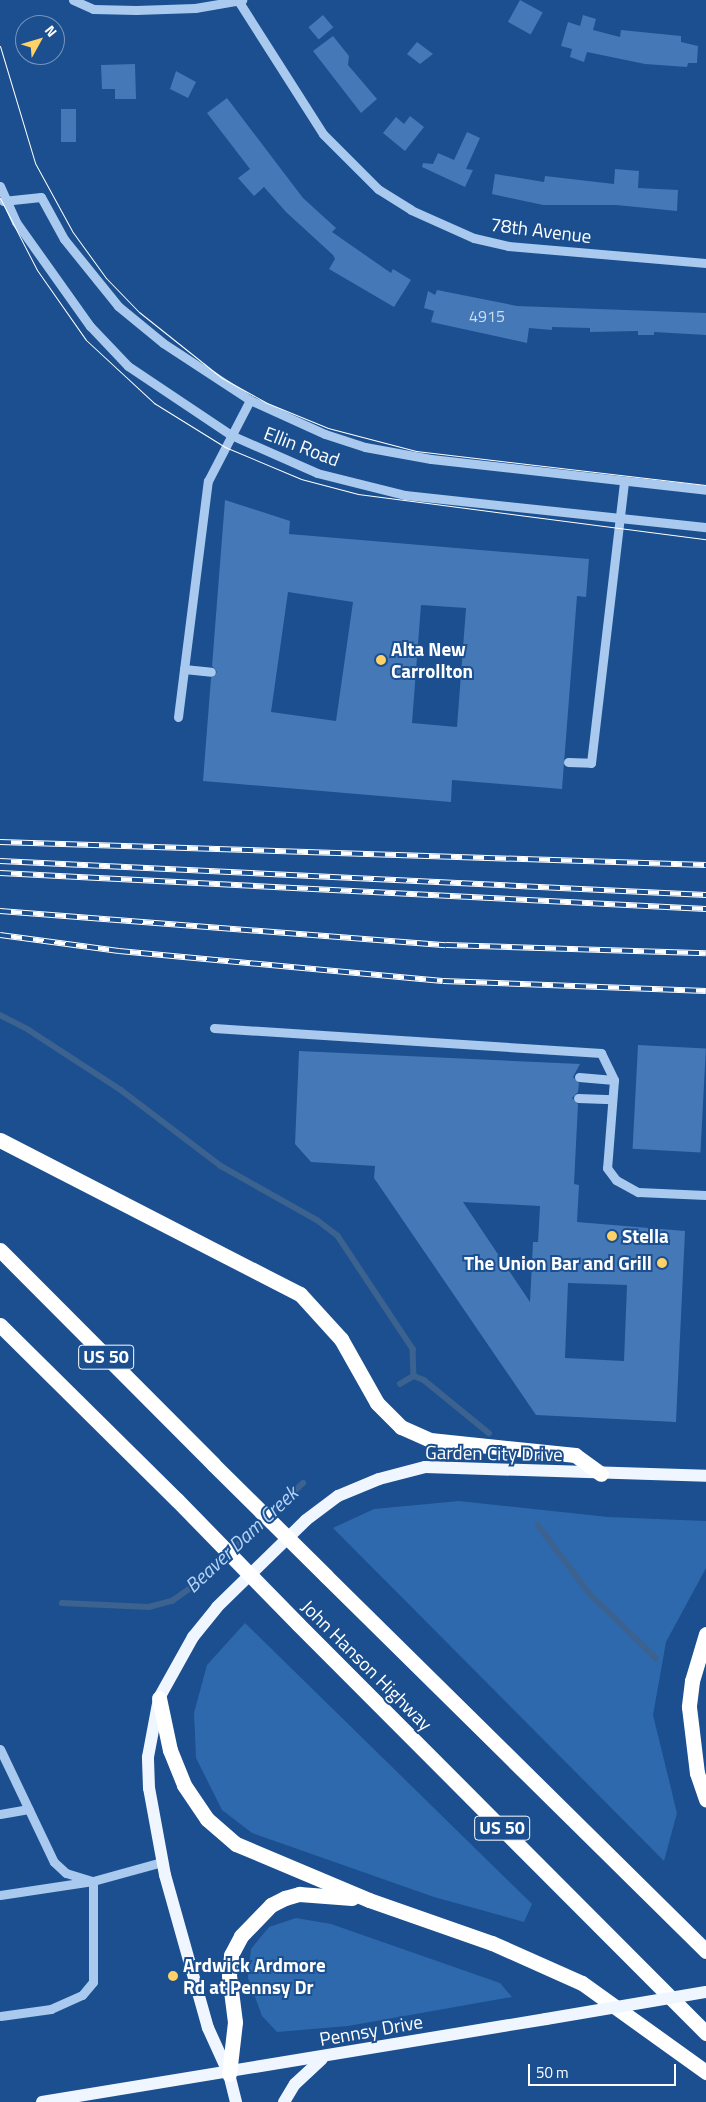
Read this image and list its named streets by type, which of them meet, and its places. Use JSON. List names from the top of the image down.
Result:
{
  "streets": {
    "highway": ["US 50", "John Hanson Highway"],
    "main road": ["Garden City Drive", "Pennsy Drive"],
    "street": ["78th Avenue", "Ellin Road"]
  },
  "crossings": [
    ["Garden City Drive", "Pennsy Drive"]
  ],
  "water": ["Beaver Dam Creek"],
  "places": [
    "Alta New Carrollton",
    "Stella",
    "The Union Bar and Grill",
    "Ardwick Ardmore Rd at Pennsy Dr"
  ],
  "house_numbers": ["4915"],
  "scale_bar": "50 m",
  "north": "top right"
}
